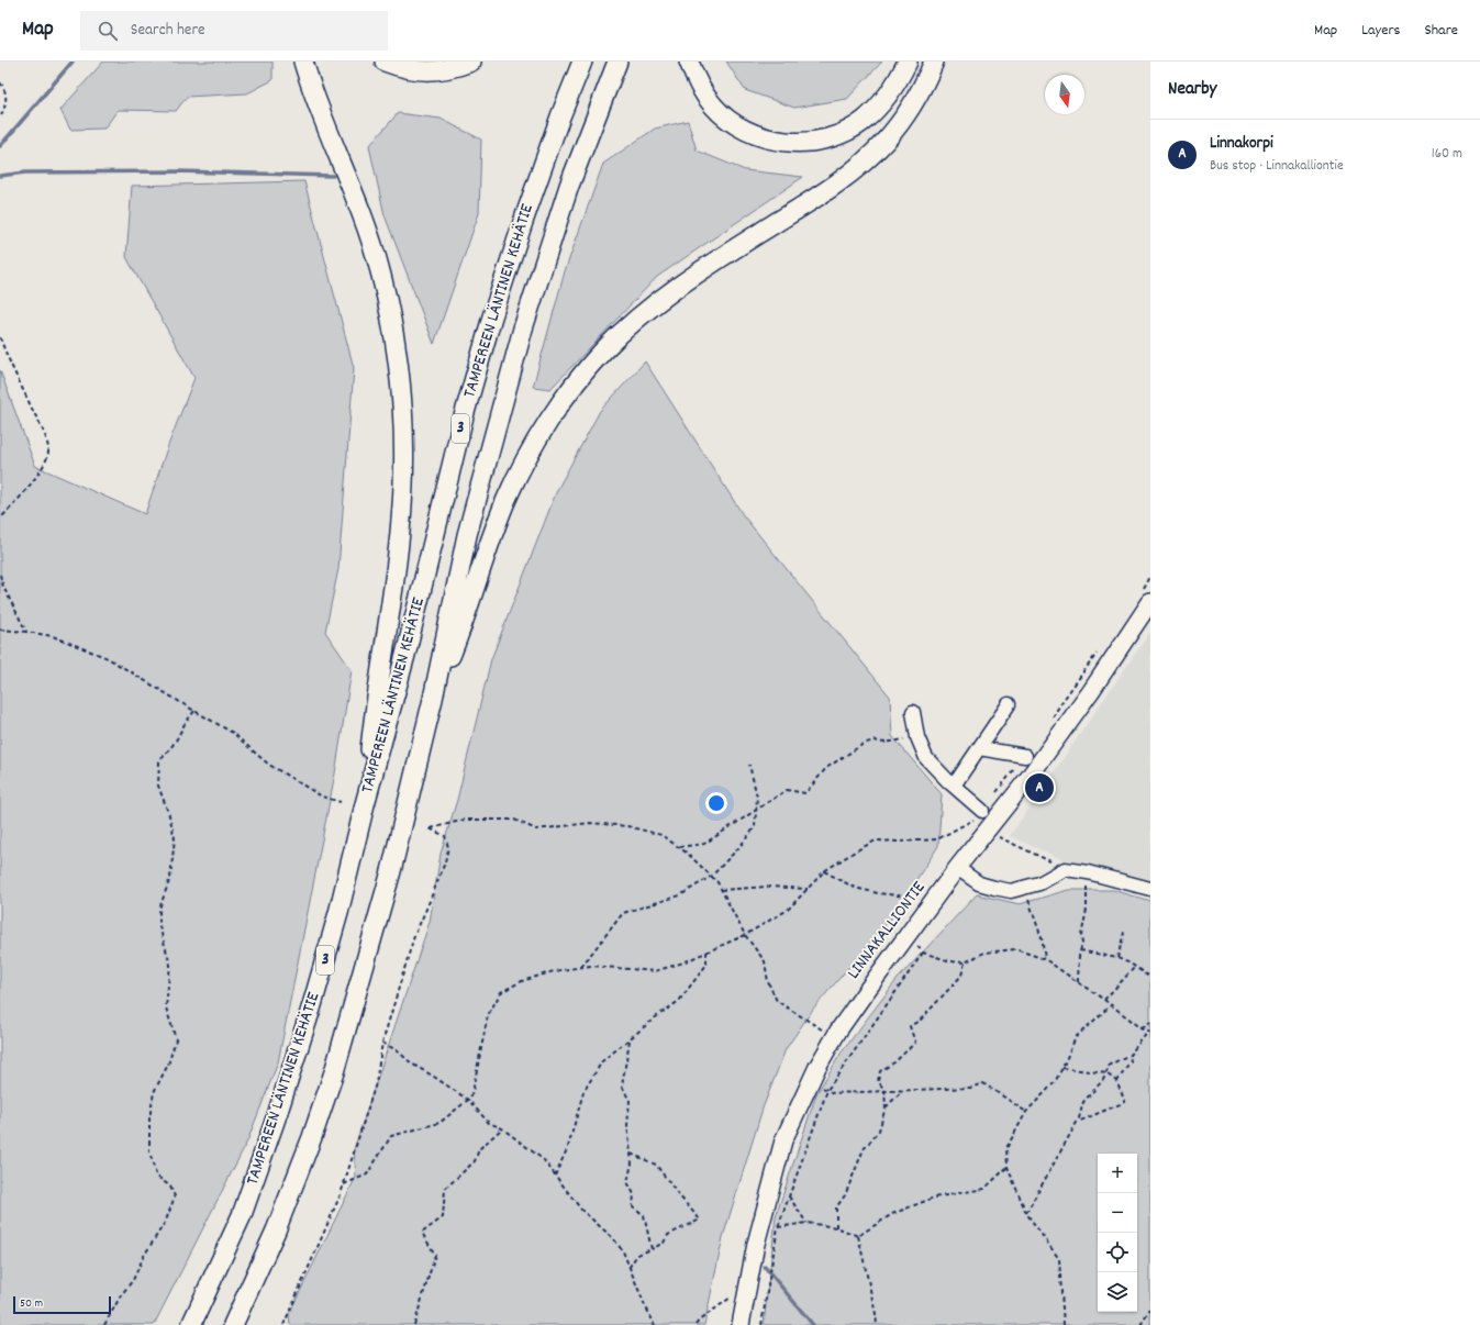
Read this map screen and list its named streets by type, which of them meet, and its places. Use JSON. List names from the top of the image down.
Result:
{
  "streets": {
    "highway": ["TAMPEREEN LÄNTINEN KEHÄTIE", "3"],
    "main road": ["LINNAKALLIONTIE"]
  },
  "scale_bar": "50 m",
  "north": "bottom",
  "page": {
    "header": "Map",
    "search": "Search here",
    "nav": ["Map", "Layers", "Share"],
    "heading": "Nearby",
    "list": [
      {
        "mark": "A",
        "name": "Linnakorpi",
        "note": "Bus stop · Linnakalliontie",
        "value": "160 m"
      }
    ],
    "pins": "A",
    "map_buttons": ["+", "−"],
    "scale": "50 m"
  }
}
